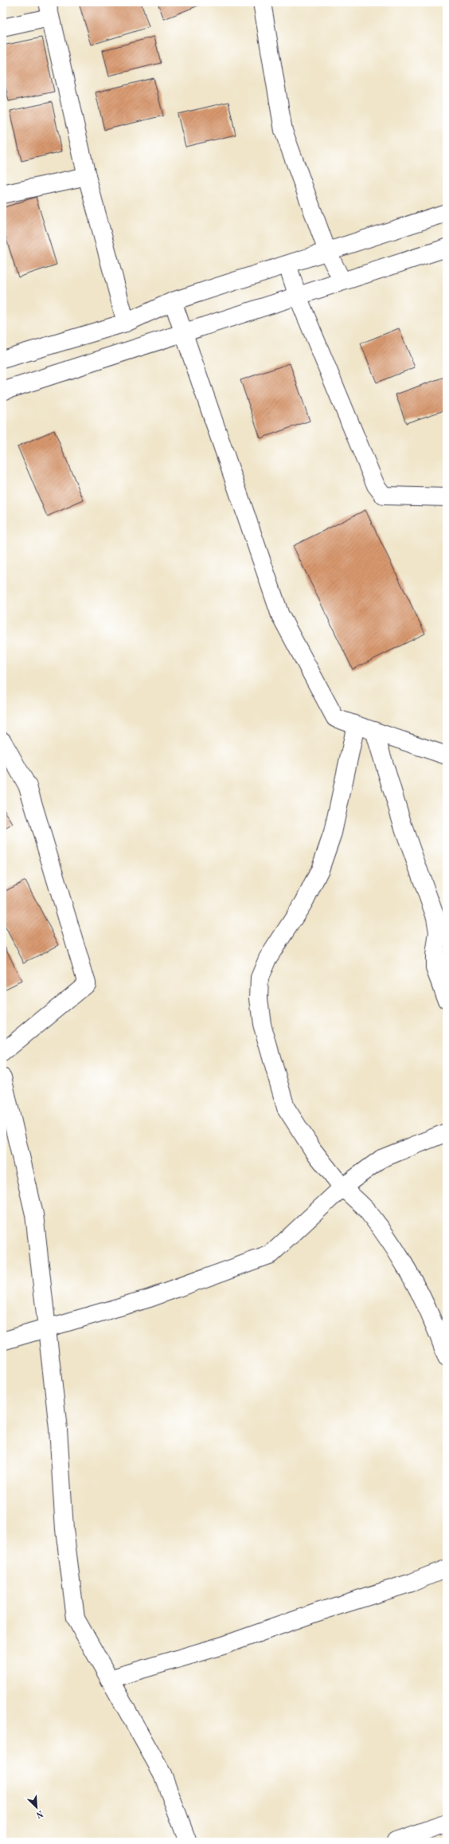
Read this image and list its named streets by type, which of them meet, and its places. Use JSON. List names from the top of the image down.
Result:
{
  "north": "bottom right"
}
